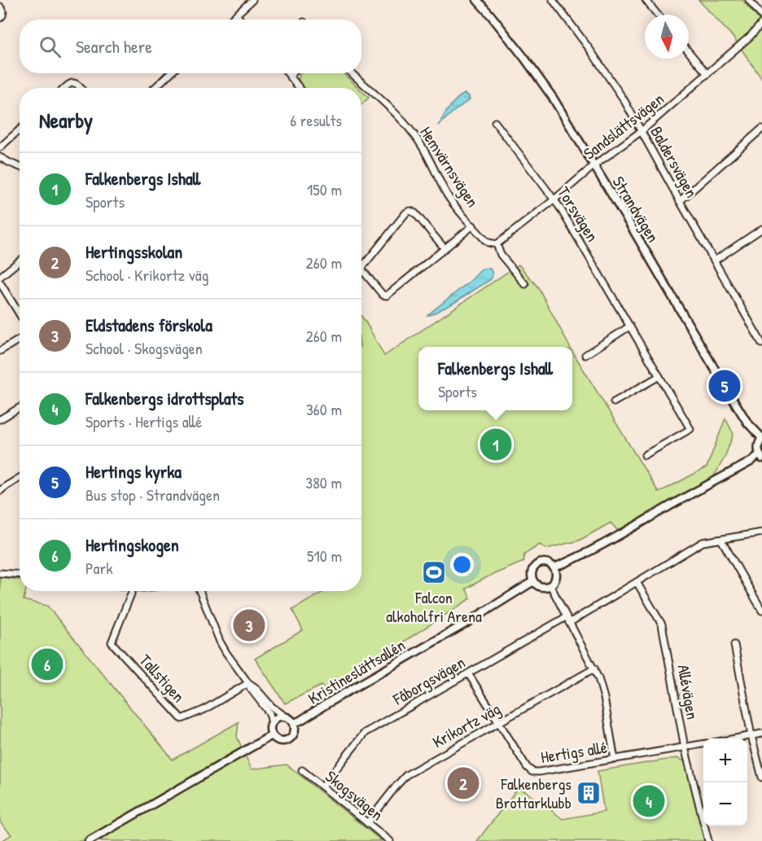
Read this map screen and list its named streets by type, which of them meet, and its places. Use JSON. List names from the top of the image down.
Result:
{
  "streets": {
    "street": [
      "Sandslättsvägen",
      "Baldersvägen",
      "Hemvärnsvägen",
      "Strandvägen",
      "Torsvägen",
      "Kristineslättsallén",
      "Tallstigen",
      "Fåborgsvägen",
      "Allévägen",
      "Krikortz väg",
      "Hertigs allé",
      "Skogsvägen"
    ]
  },
  "crossings": [
    ["Sandslättsvägen", "Baldersvägen"],
    ["Sandslättsvägen", "Hemvärnsvägen"],
    ["Sandslättsvägen", "Strandvägen"],
    ["Sandslättsvägen", "Torsvägen"],
    ["Fåborgsvägen", "Allévägen"],
    ["Fåborgsvägen", "Hertigs allé"],
    ["Fåborgsvägen", "Skogsvägen"],
    ["Allévägen", "Hertigs allé"],
    ["Krikortz väg", "Hertigs allé"],
    ["Krikortz väg", "Skogsvägen"]
  ],
  "places": {
    "sports": ["Falcon alkoholfri Arena"],
    "building": ["Falkenbergs Brottarklubb"]
  },
  "north": "bottom",
  "page": {
    "search": "Search here",
    "heading": ["Nearby", "6 results"],
    "list": [
      {
        "mark": "1",
        "name": "Falkenbergs Ishall",
        "note": "Sports",
        "value": "150 m"
      },
      {
        "mark": "2",
        "name": "Hertingsskolan",
        "note": "School · Krikortz väg",
        "value": "260 m"
      },
      {
        "mark": "3",
        "name": "Eldstadens förskola",
        "note": "School · Skogsvägen",
        "value": "260 m"
      },
      {
        "mark": "4",
        "name": "Falkenbergs idrottsplats",
        "note": "Sports · Hertigs allé",
        "value": "360 m"
      },
      {
        "mark": "5",
        "name": "Hertings kyrka",
        "note": "Bus stop · Strandvägen",
        "value": "380 m"
      },
      {
        "mark": "6",
        "name": "Hertingskogen",
        "note": "Park",
        "value": "510 m"
      }
    ],
    "popup": ["Falkenbergs Ishall", "Sports"],
    "pins": [
      "5",
      "1",
      "3",
      "6",
      "2",
      "4"
    ],
    "map_buttons": ["+", "−"]
  }
}
